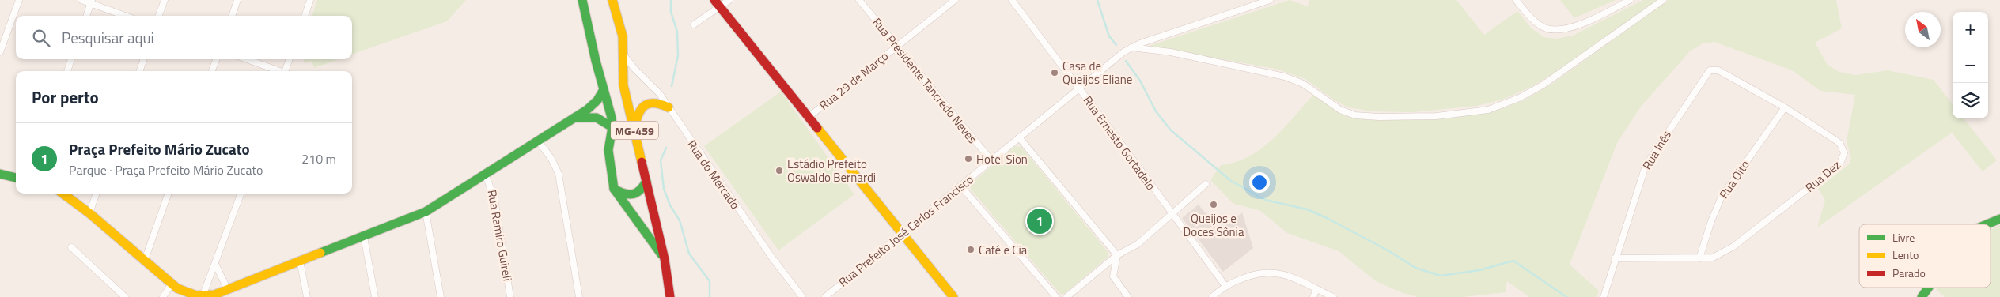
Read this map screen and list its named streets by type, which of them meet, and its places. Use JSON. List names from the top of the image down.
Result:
{
  "streets": {
    "street": [
      "Rua 29 de Março",
      "Rua Presidente Tancredo Neves",
      "MG-459",
      "Rua Ernesto Gortadelo",
      "Rua Inês",
      "Rua do Mercado",
      "Rua Dez",
      "Rua Oito",
      "Rua Prefeito José Carlos Francisco",
      "Rua Ramiro Guireli"
    ]
  },
  "crossings": [
    ["Rua 29 de Março", "Rua Presidente Tancredo Neves"],
    ["Rua Presidente Tancredo Neves", "Rua Prefeito José Carlos Francisco"],
    ["MG-459", "Rua do Mercado"],
    ["Rua Ernesto Gortadelo", "Rua Prefeito José Carlos Francisco"],
    ["Rua Inês", "Rua Dez"],
    ["Rua Dez", "Rua Oito"]
  ],
  "places": [
    "Casa de Queijos Eliane",
    "Hotel Sion",
    "Estádio Prefeito Oswaldo Bernardi",
    "Queijos e Doces Sônia",
    "Café e Cia"
  ],
  "legend": ["Livre", "Lento", "Parado"],
  "north": "top left",
  "page": {
    "map_buttons": ["+", "−"],
    "search": "Pesquisar aqui",
    "heading": "Por perto",
    "list": [
      {
        "mark": "1",
        "name": "Praça Prefeito Mário Zucato",
        "note": "Parque · Praça Prefeito Mário Zucato",
        "value": "210 m"
      }
    ],
    "pins": "1"
  }
}
